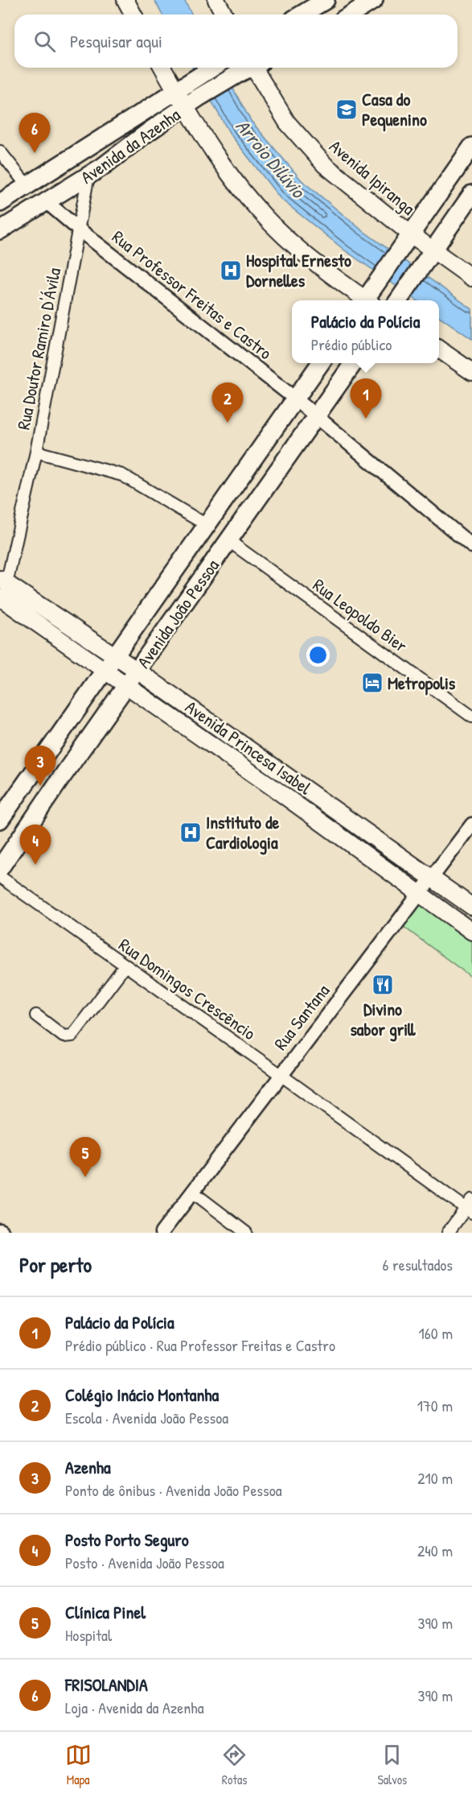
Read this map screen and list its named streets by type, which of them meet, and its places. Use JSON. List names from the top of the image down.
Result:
{
  "streets": {
    "main road": [
      "Avenida da Azenha",
      "Avenida Ipiranga",
      "Avenida João Pessoa",
      "Avenida Princesa Isabel"
    ],
    "street": [
      "Rua Professor Freitas e Castro",
      "Rua Doutor Ramiro D'Ávila",
      "Rua Leopoldo Bier",
      "Rua Domingos Crescêncio",
      "Rua Santana"
    ]
  },
  "crossings": [
    ["Avenida da Azenha", "Rua Professor Freitas e Castro"],
    ["Avenida da Azenha", "Rua Doutor Ramiro D'Ávila"],
    ["Rua Professor Freitas e Castro", "Rua Doutor Ramiro D'Ávila"],
    ["Rua Professor Freitas e Castro", "Avenida João Pessoa"],
    ["Rua Doutor Ramiro D'Ávila", "Avenida Princesa Isabel"],
    ["Avenida João Pessoa", "Rua Leopoldo Bier"],
    ["Avenida João Pessoa", "Avenida Princesa Isabel"],
    ["Avenida Princesa Isabel", "Rua Santana"],
    ["Rua Domingos Crescêncio", "Rua Santana"]
  ],
  "water": ["Arroio Dilúvio"],
  "places": {
    "school or university": ["Casa do Pequenino"],
    "hospital": ["Hospital Ernesto Dornelles", "Instituto de Cardiologia"],
    "hotel": ["Metropolis"],
    "restaurant": ["Divino sabor grill"]
  },
  "page": {
    "search": "Pesquisar aqui",
    "pins": [
      "6",
      "1",
      "2",
      "3",
      "4",
      "5"
    ],
    "popup": ["Palácio da Polícia", "Prédio público"],
    "heading": ["Por perto", "6 resultados"],
    "list": [
      {
        "mark": "1",
        "name": "Palácio da Polícia",
        "note": "Prédio público · Rua Professor Freitas e Castro",
        "value": "160 m"
      },
      {
        "mark": "2",
        "name": "Colégio Inácio Montanha",
        "note": "Escola · Avenida João Pessoa",
        "value": "170 m"
      },
      {
        "mark": "3",
        "name": "Azenha",
        "note": "Ponto de ônibus · Avenida João Pessoa",
        "value": "210 m"
      },
      {
        "mark": "4",
        "name": "Posto Porto Seguro",
        "note": "Posto · Avenida João Pessoa",
        "value": "240 m"
      },
      {
        "mark": "5",
        "name": "Clínica Pinel",
        "note": "Hospital",
        "value": "390 m"
      },
      {
        "mark": "6",
        "name": "FRISOLANDIA",
        "note": "Loja · Avenida da Azenha",
        "value": "390 m"
      }
    ],
    "nav": ["Mapa", "Rotas", "Salvos"]
  }
}
